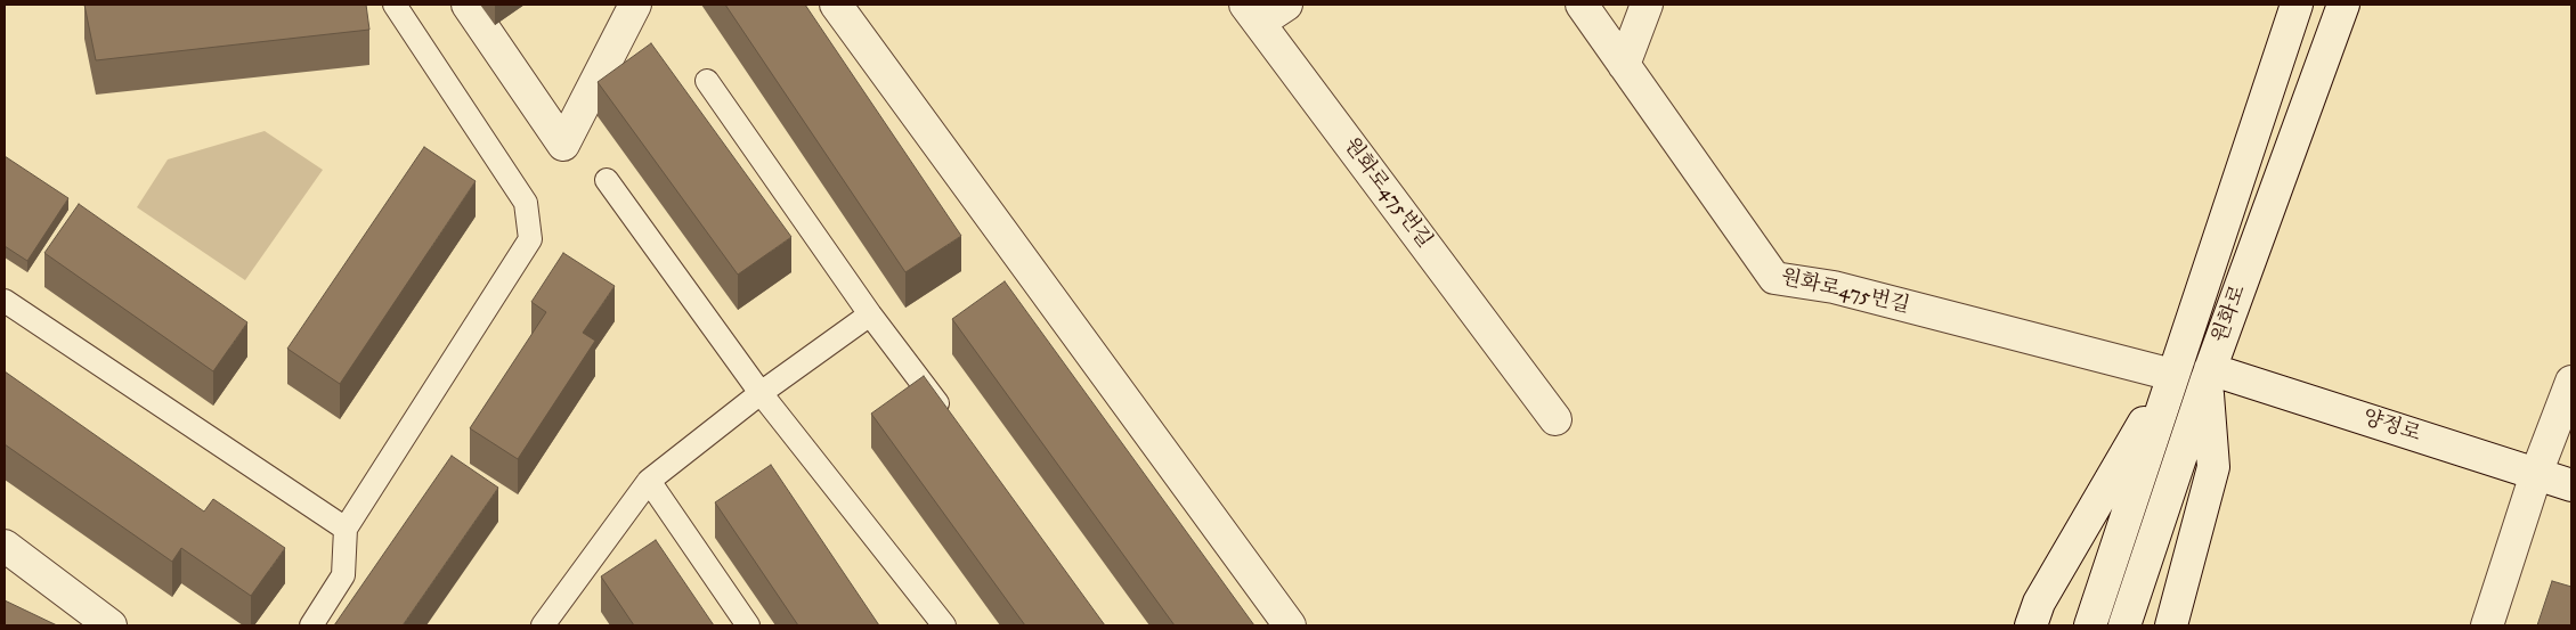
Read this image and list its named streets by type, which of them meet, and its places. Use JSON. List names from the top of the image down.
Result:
{
  "streets": {
    "street": ["원화로475번길", "원화로", "양정로"]
  },
  "crossings": [
    ["원화로475번길", "원화로"],
    ["원화로", "양정로"]
  ]
}
